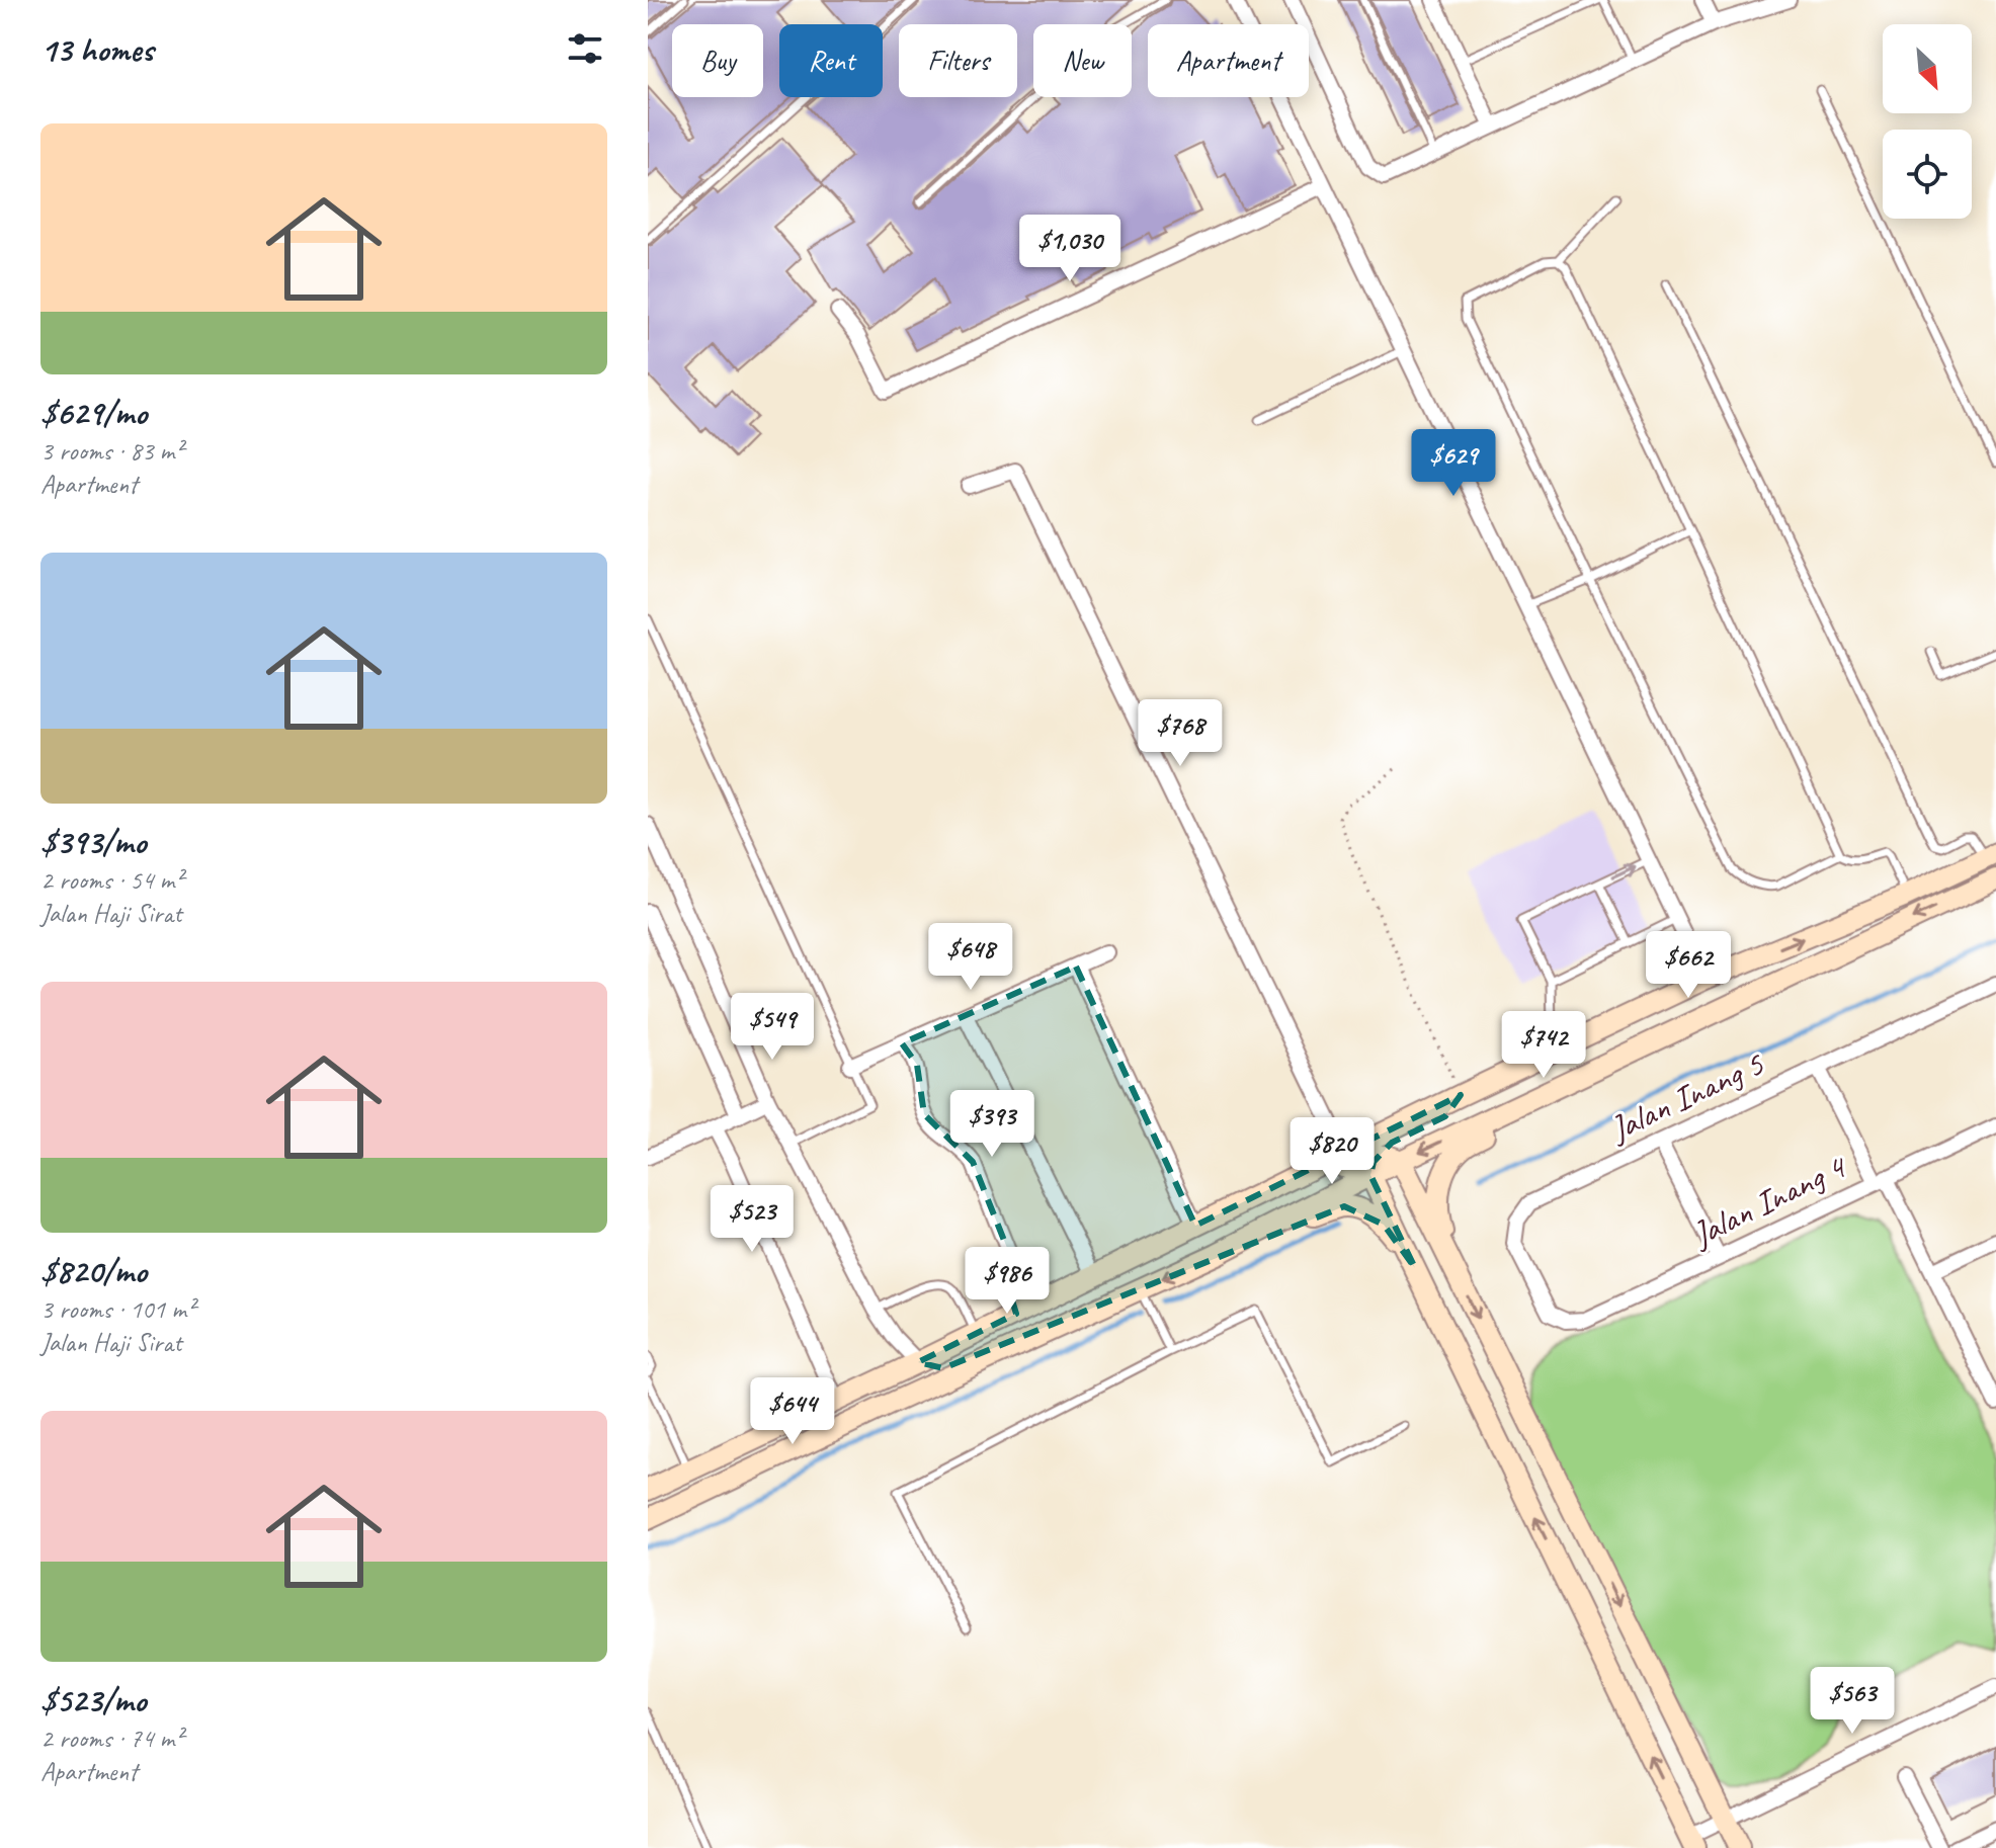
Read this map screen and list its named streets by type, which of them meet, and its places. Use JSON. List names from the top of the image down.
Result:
{
  "streets": {
    "street": ["Jalan Inang 5", "Jalan Inang 4"]
  },
  "crossings": [
    ["Jalan Inang 5", "Jalan Inang 4"]
  ],
  "north": "bottom right",
  "page": {
    "heading": "13 homes",
    "chip": [
      "Buy",
      "Rent",
      "Filters",
      "New",
      "Apartment"
    ],
    "list": [
      {
        "name": "$629/mo",
        "note": "3 rooms · 83 m² · Apartment"
      },
      {
        "name": "$393/mo",
        "note": "2 rooms · 54 m² · Jalan Haji Sirat"
      },
      {
        "name": "$820/mo",
        "note": "3 rooms · 101 m² · Jalan Haji Sirat"
      },
      {
        "name": "$523/mo",
        "note": "2 rooms · 74 m² · Apartment"
      }
    ],
    "price": [
      "$1,030",
      "$629",
      "$768",
      "$648",
      "$662",
      "$549",
      "$742",
      "$393",
      "$820",
      "$523",
      "$986",
      "$644",
      "$563"
    ]
  }
}
